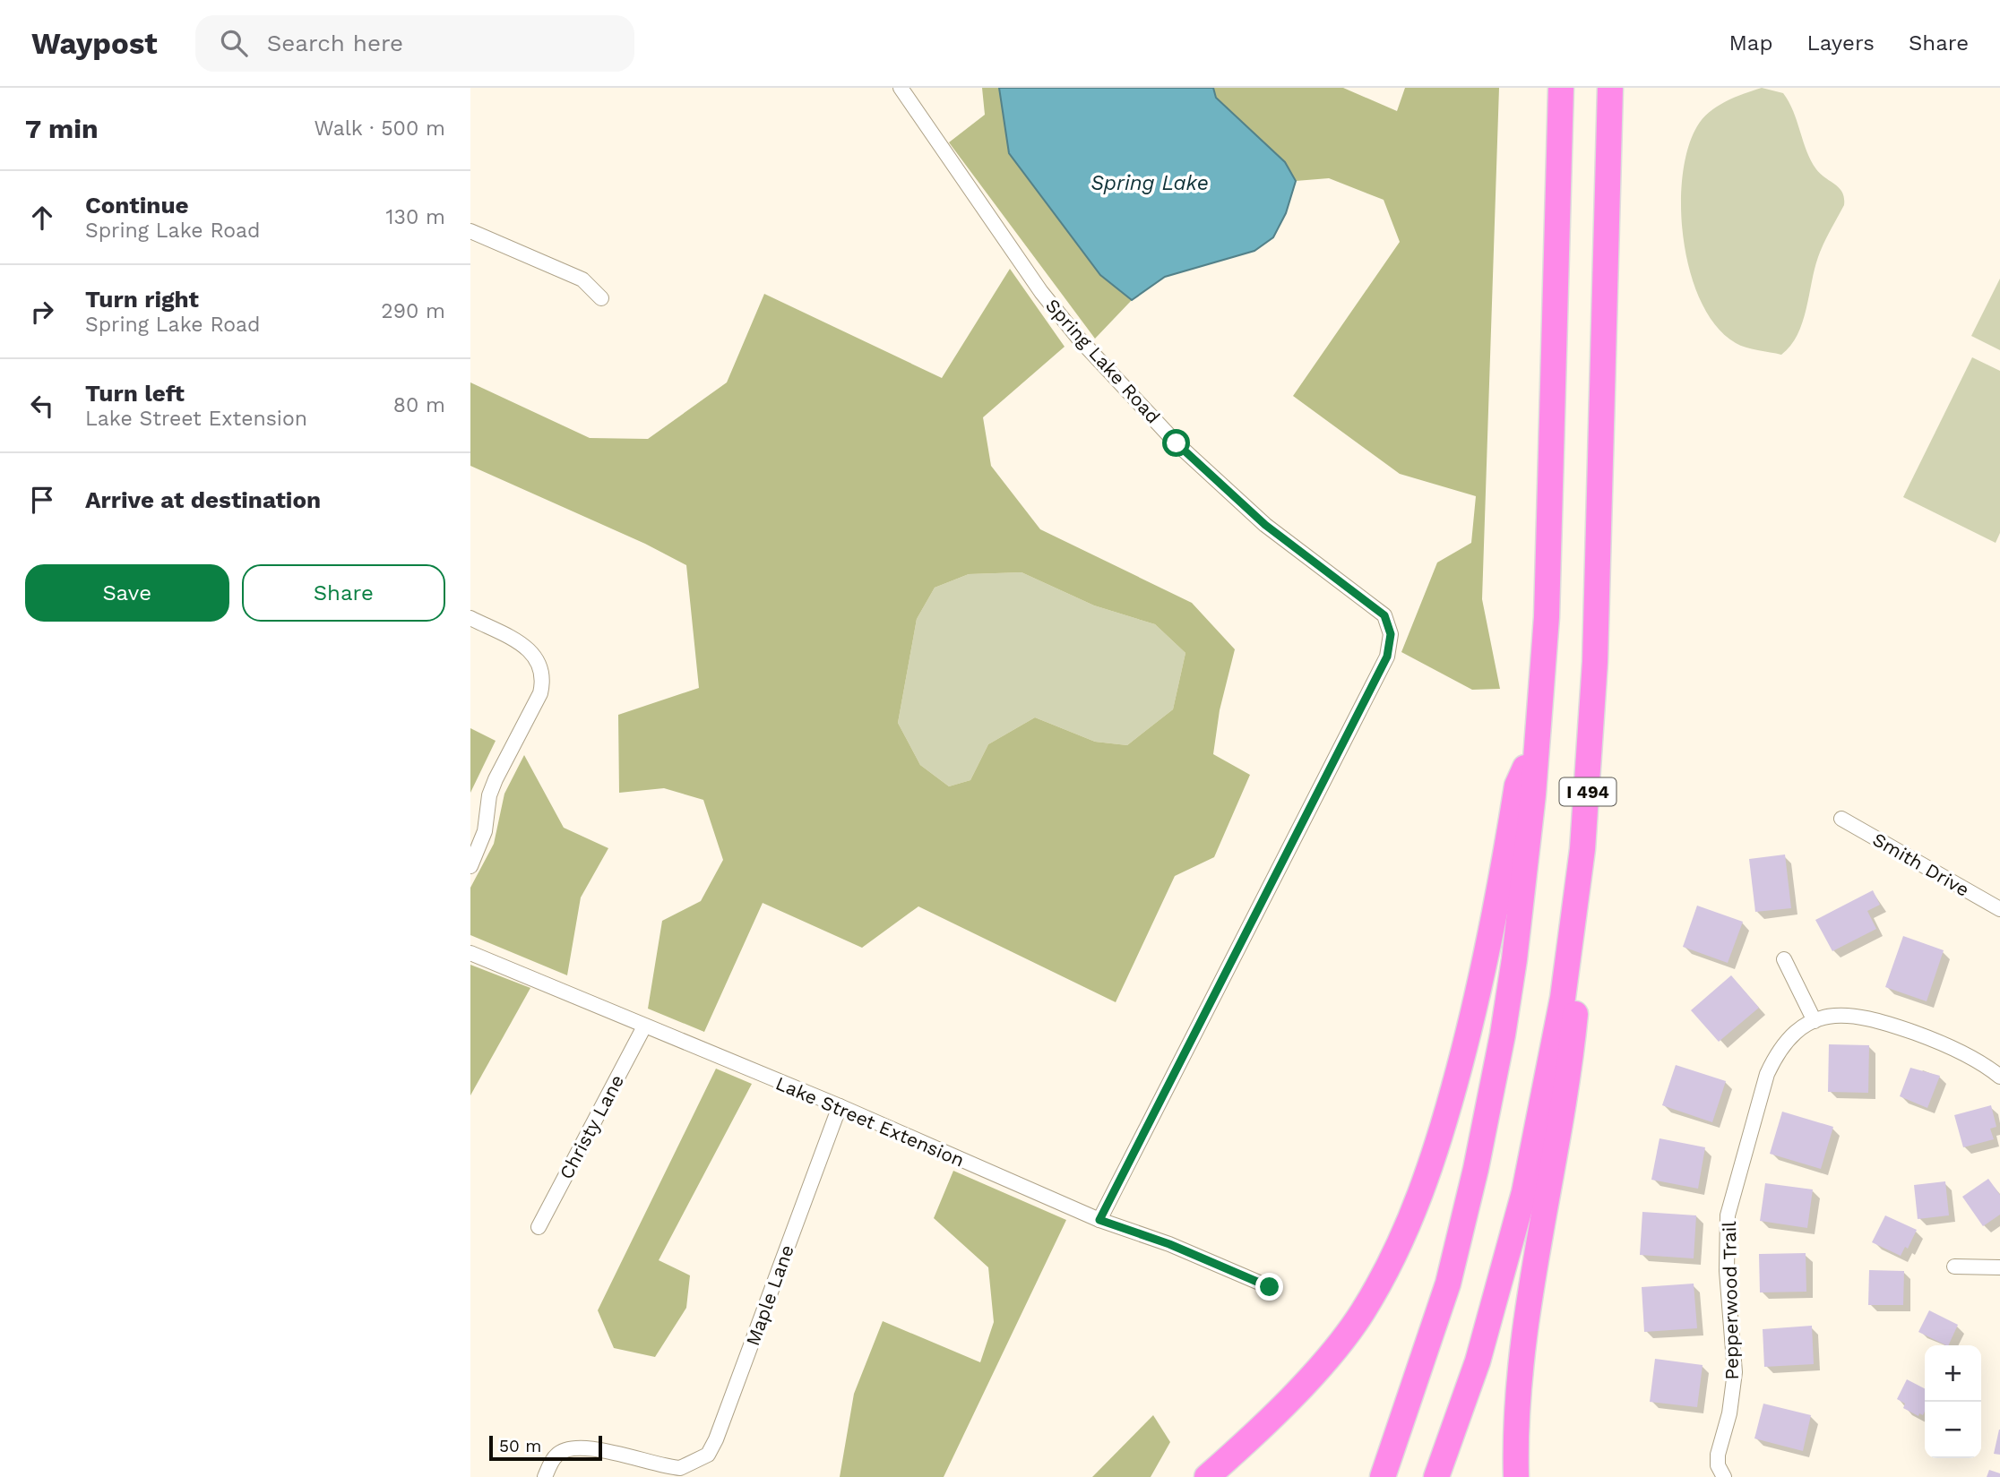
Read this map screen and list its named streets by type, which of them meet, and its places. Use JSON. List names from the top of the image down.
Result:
{
  "streets": {
    "highway": ["I 494"],
    "street": [
      "Spring Lake Road",
      "Smith Drive",
      "Lake Street Extension",
      "Christy Lane",
      "Maple Lane",
      "Pepperwood Trail"
    ]
  },
  "crossings": [
    ["Spring Lake Road", "Lake Street Extension"],
    ["Lake Street Extension", "Christy Lane"],
    ["Lake Street Extension", "Maple Lane"]
  ],
  "water": ["Spring Lake"],
  "scale_bar": "50 m",
  "page": {
    "header": "Waypost",
    "search": "Search here",
    "nav": ["Map", "Layers", "Share"],
    "heading": ["7 min", "Walk · 500 m"],
    "list": [
      ["Continue", "Spring Lake Road", "130 m"],
      ["Turn right", "Spring Lake Road", "290 m"],
      ["Turn left", "Lake Street Extension", "80 m"],
      "Arrive at destination"
    ],
    "buttons": ["Save", "Share"],
    "map_buttons": ["+", "−"],
    "scale": "50 m"
  }
}
